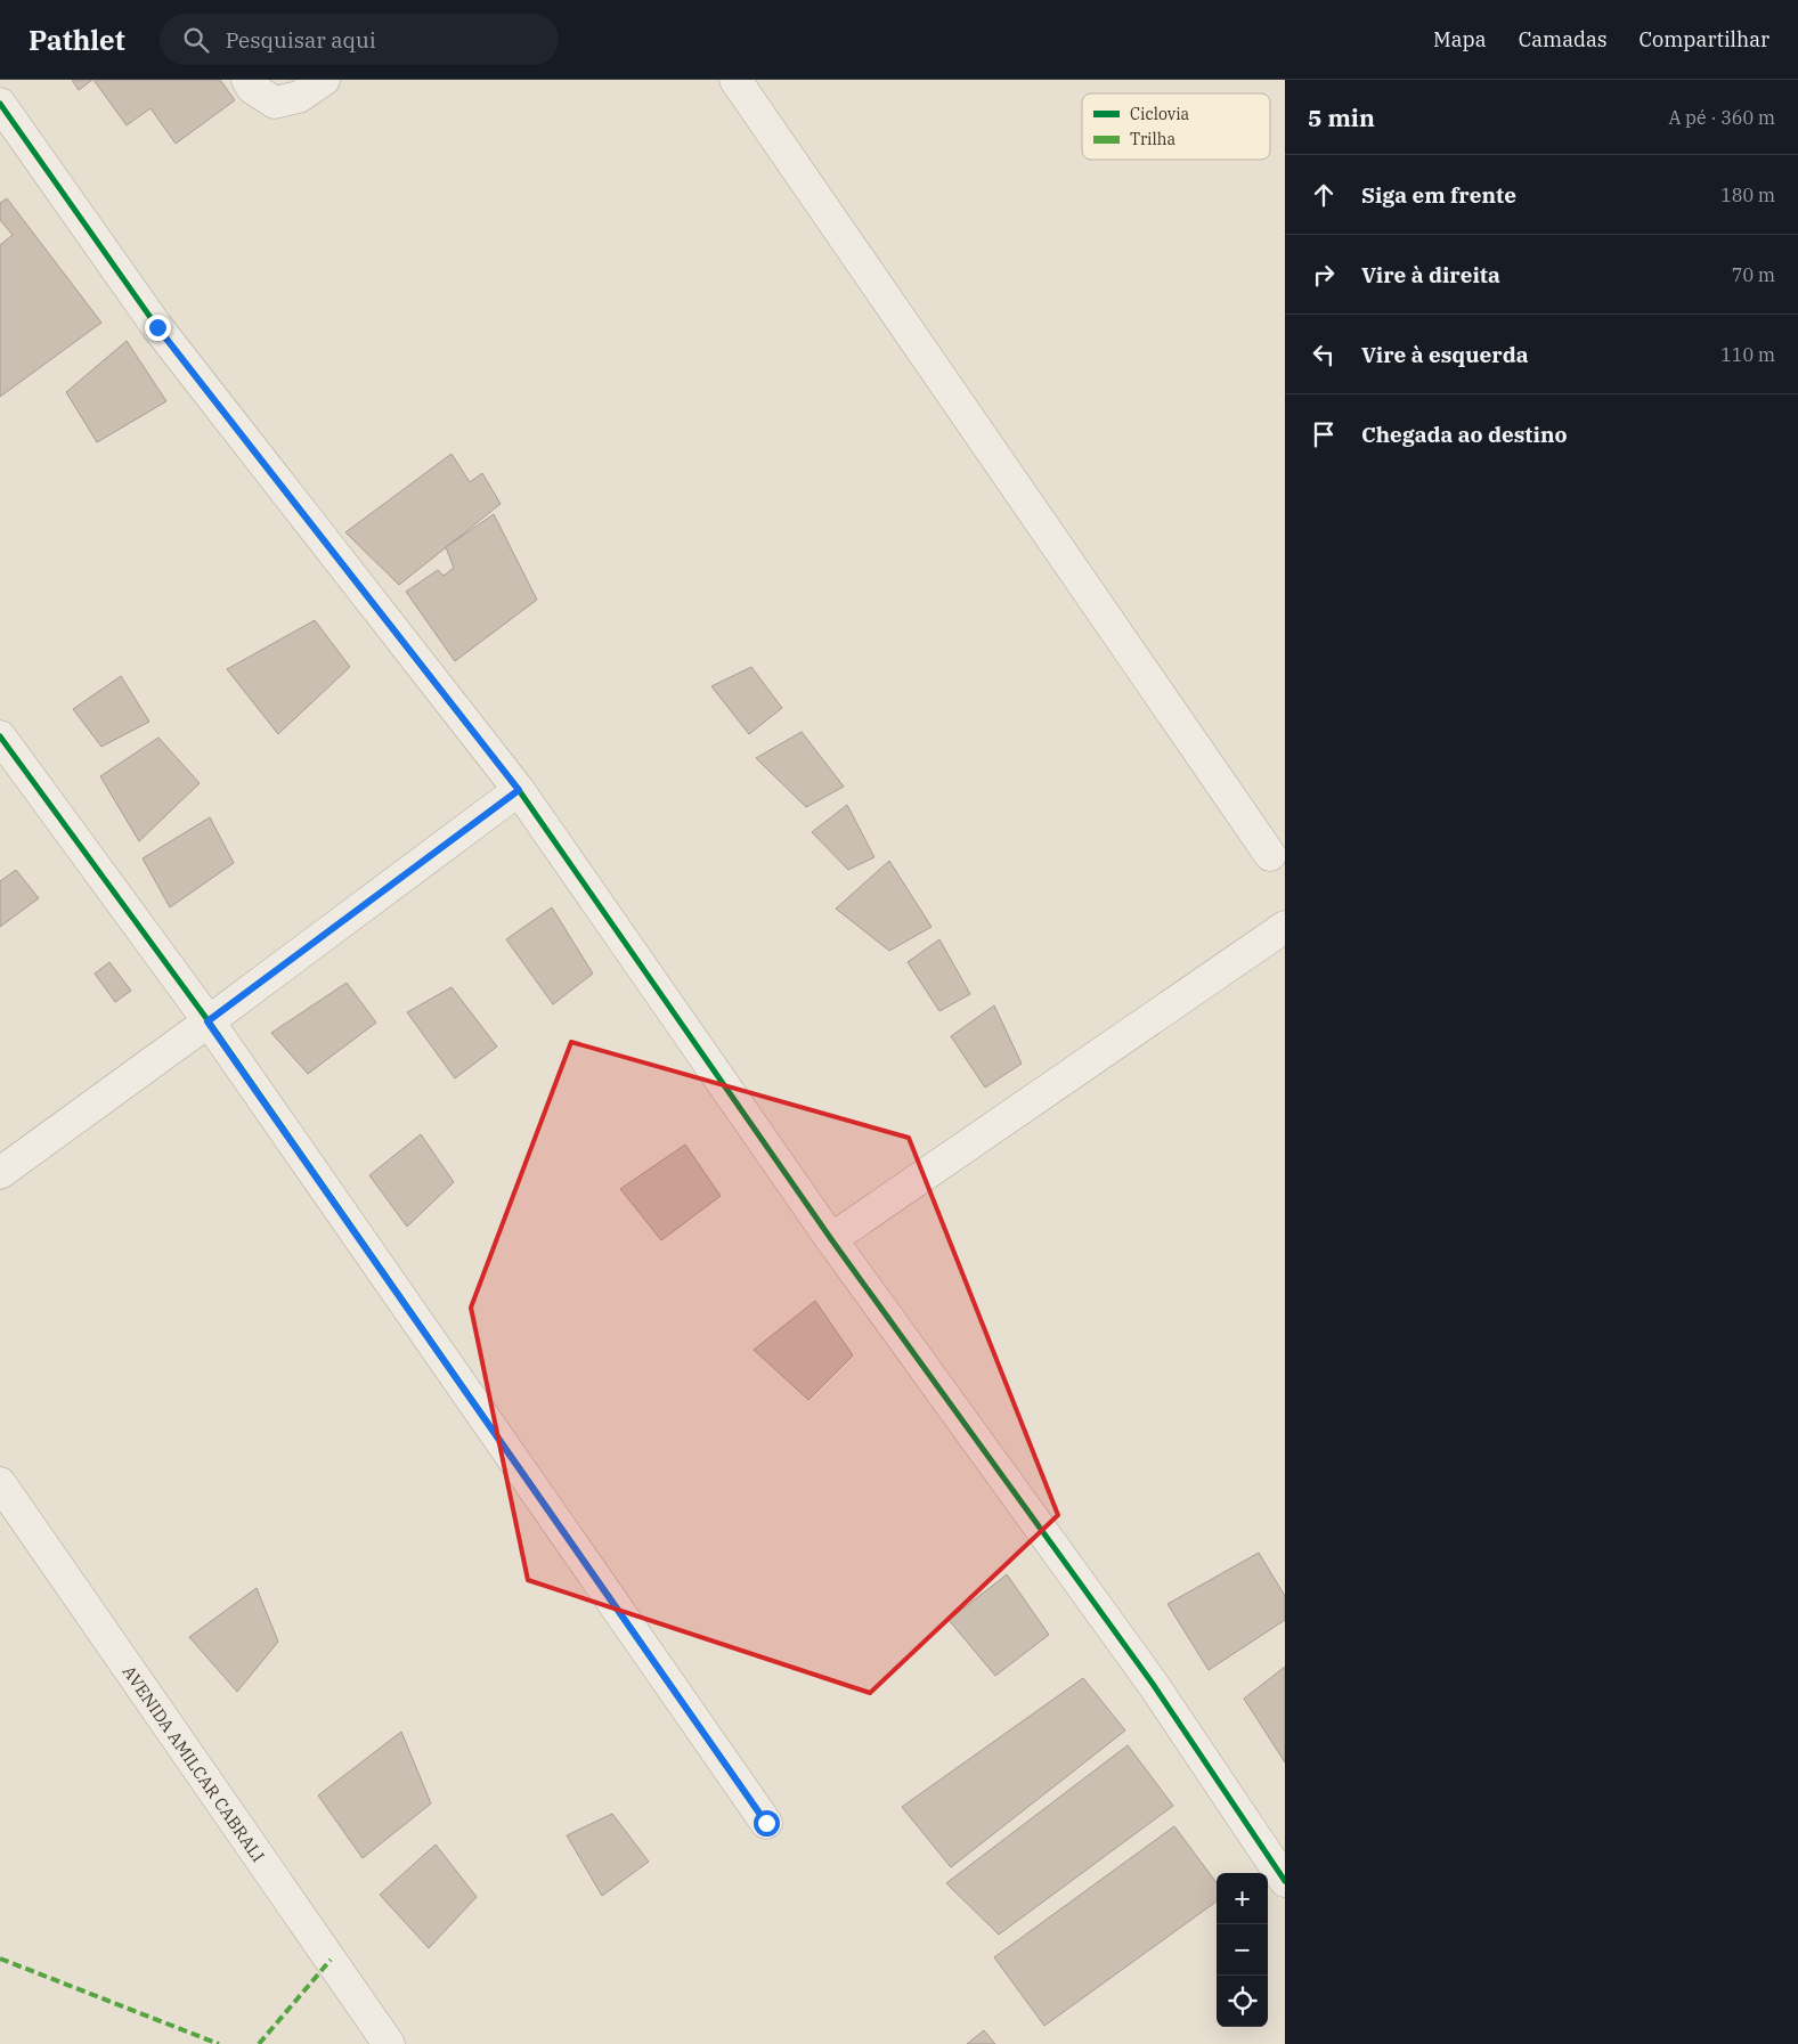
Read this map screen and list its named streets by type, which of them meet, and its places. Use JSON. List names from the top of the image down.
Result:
{
  "streets": {
    "street": ["AVENIDA AMILCAR CABRALI"]
  },
  "legend": ["Ciclovia", "Trilha"],
  "page": {
    "header": "Pathlet",
    "search": "Pesquisar aqui",
    "nav": ["Mapa", "Camadas", "Compartilhar"],
    "heading": ["5 min", "A pé · 360 m"],
    "list": [
      ["Siga em frente", "180 m"],
      ["Vire à direita", "70 m"],
      ["Vire à esquerda", "110 m"],
      "Chegada ao destino"
    ],
    "map_buttons": ["+", "−"]
  }
}
